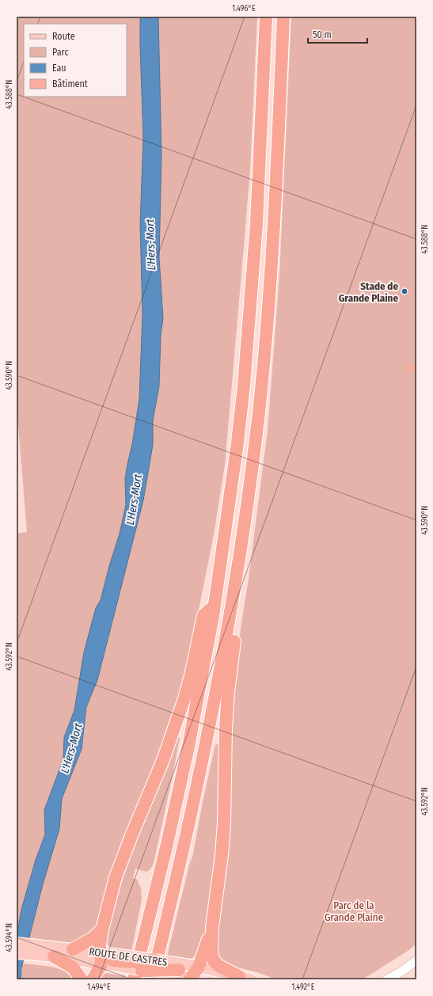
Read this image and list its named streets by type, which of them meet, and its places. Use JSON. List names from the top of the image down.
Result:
{
  "streets": {
    "main road": ["ROUTE DE CASTRES"]
  },
  "water": ["L'Hers-Mort"],
  "parks": ["Parc de la Grande Plaine"],
  "places": ["Stade de Grande Plaine"],
  "legend": [
    "Route",
    "Parc",
    "Eau",
    "Bâtiment"
  ],
  "scale_bar": "50 m",
  "coordinates": [
    "1.496°E",
    "43.588°N",
    "43.590°N",
    "43.592°N",
    "43.594°N",
    "1.494°E",
    "1.492°E"
  ]
}
